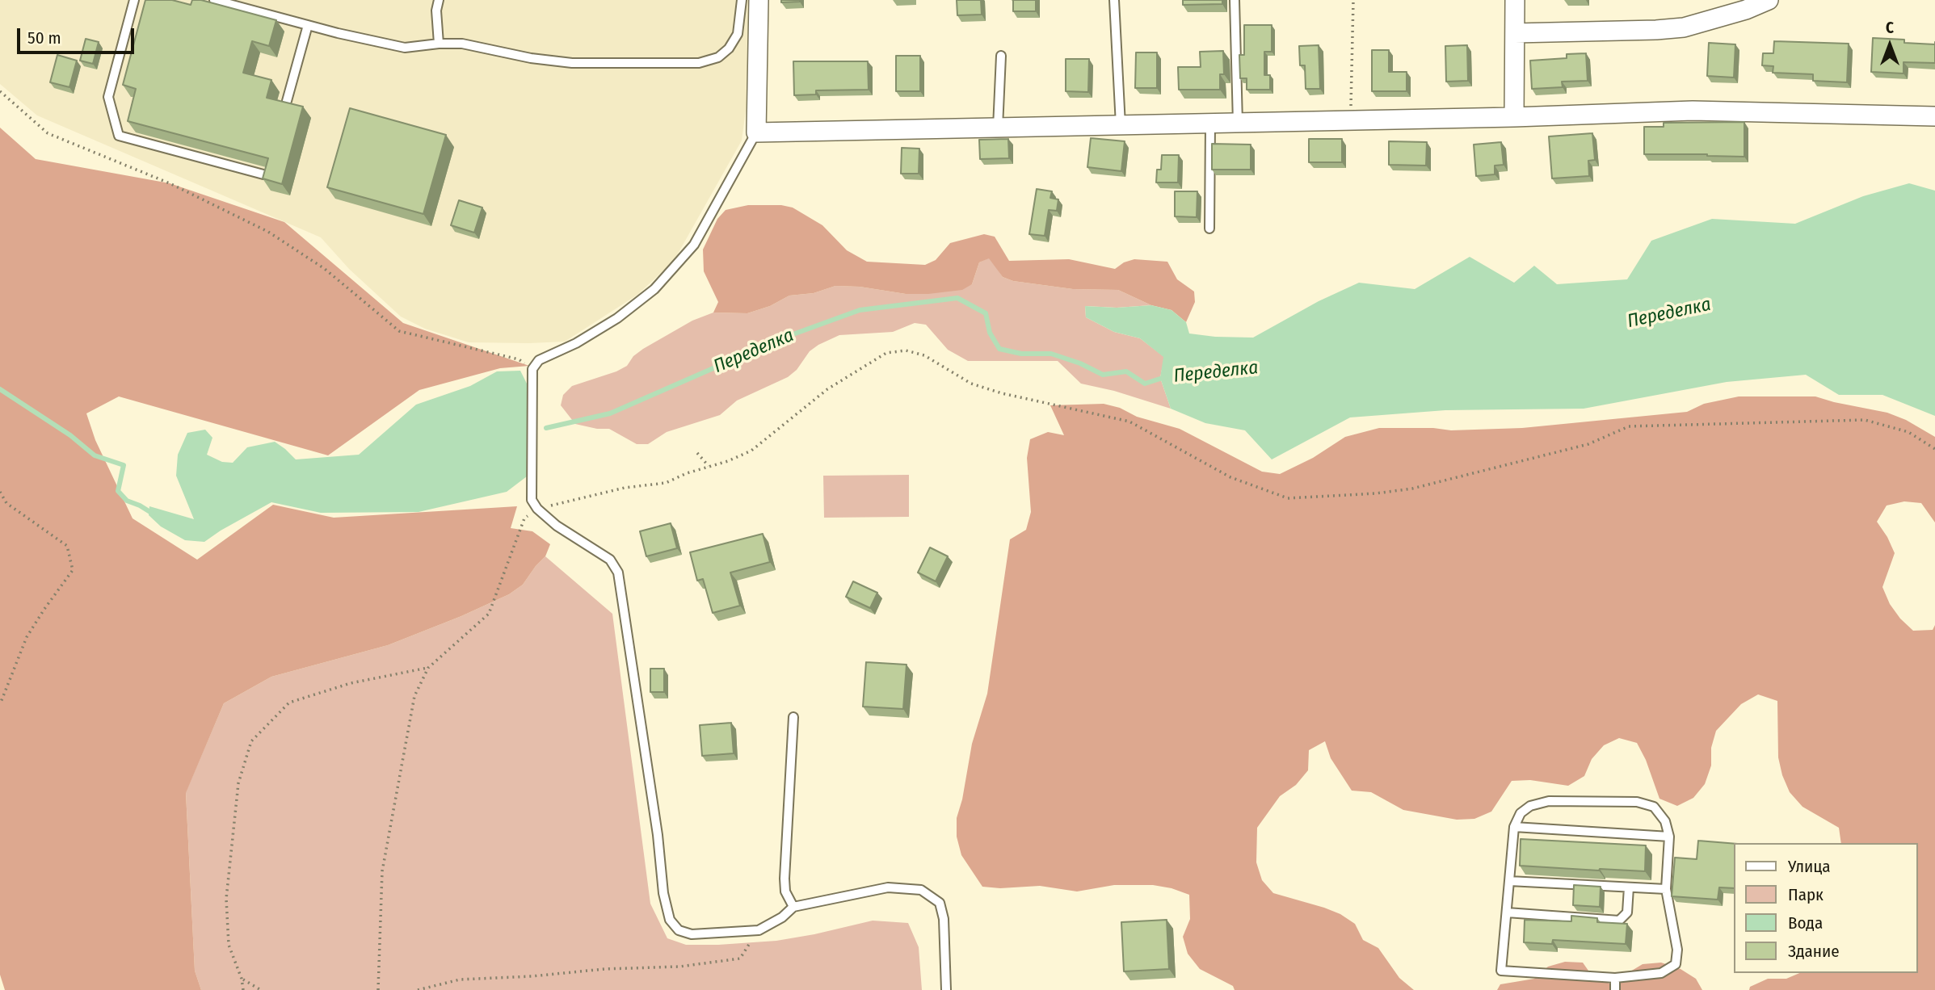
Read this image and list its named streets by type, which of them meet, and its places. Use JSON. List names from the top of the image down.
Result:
{
  "water": ["Переделка"],
  "legend": [
    "Улица",
    "Парк",
    "Вода",
    "Здание"
  ],
  "scale_bar": "50 m",
  "north": "top"
}
